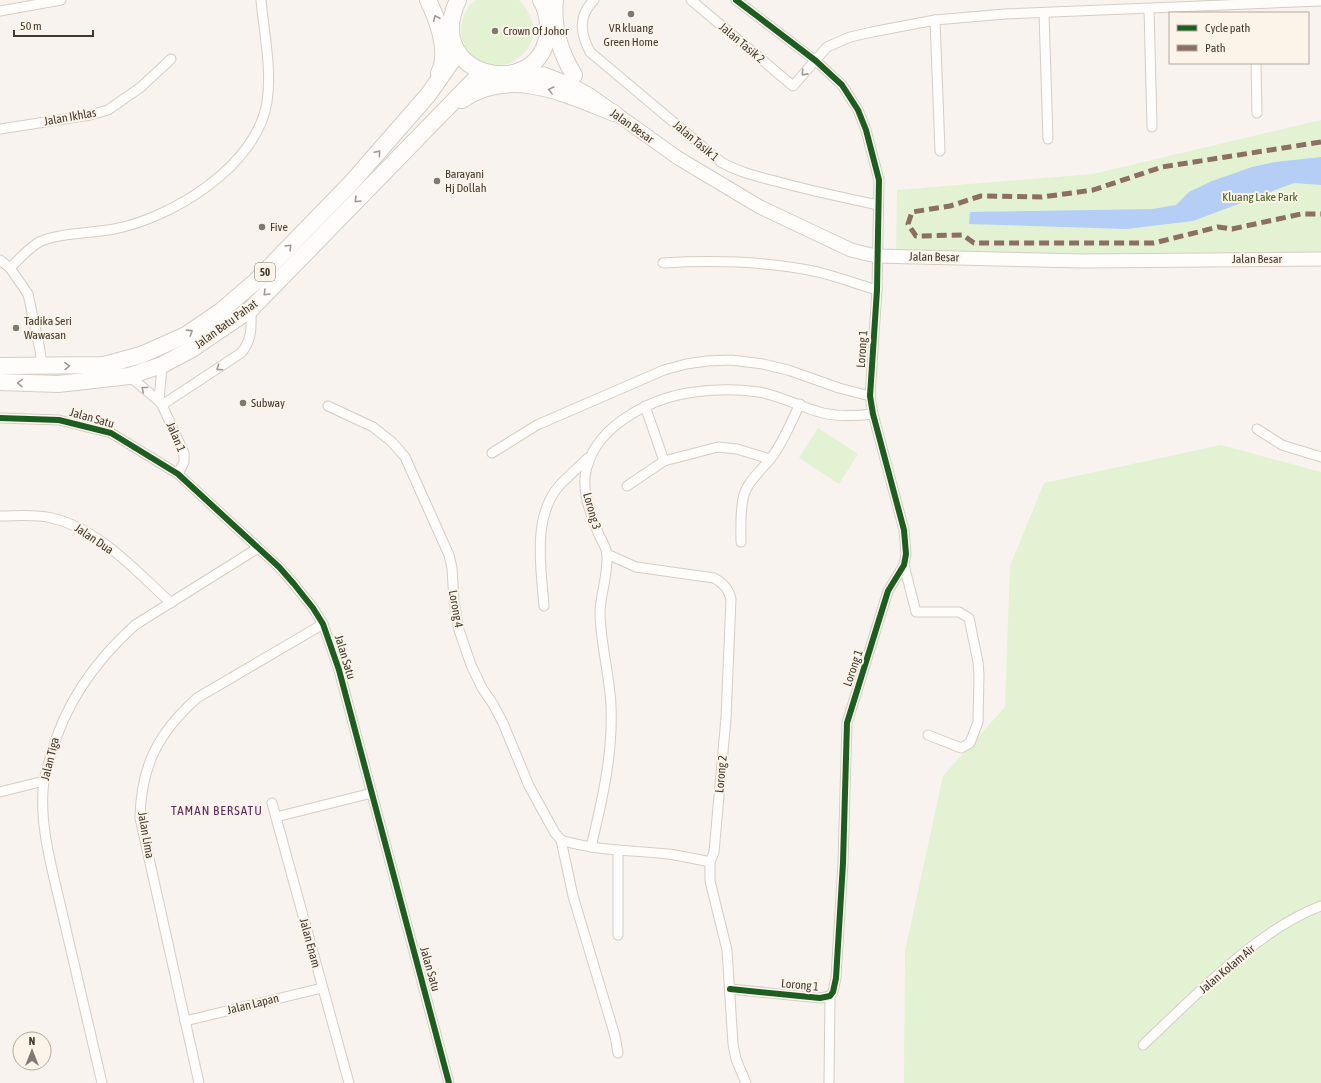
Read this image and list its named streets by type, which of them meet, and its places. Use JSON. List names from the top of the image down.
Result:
{
  "streets": {
    "highway": ["50", "Jalan Batu Pahat"],
    "main road": ["Jalan Besar"],
    "street": [
      "Jalan Tasik 2",
      "Jalan Ikhlas",
      "Jalan Tasik 1",
      "Lorong 1",
      "Jalan Satu",
      "Jalan 1",
      "Lorong 3",
      "Jalan Dua",
      "Lorong 4",
      "Jalan Tiga",
      "Lorong 2",
      "Jalan Lima",
      "Jalan Enam",
      "Jalan Kolam Air",
      "Jalan Lapan"
    ]
  },
  "crossings": [
    ["Jalan Tasik 2", "Lorong 1"],
    ["Jalan Besar", "Lorong 1"],
    ["Jalan Tasik 1", "Lorong 1"],
    ["Jalan Batu Pahat", "Jalan 1"],
    ["Lorong 1", "Lorong 3"],
    ["Lorong 1", "Lorong 2"],
    ["Jalan Satu", "Jalan 1"],
    ["Jalan Satu", "Jalan Tiga"],
    ["Jalan Satu", "Jalan Lima"],
    ["Lorong 3", "Lorong 2"],
    ["Jalan Dua", "Jalan Tiga"],
    ["Jalan Lima", "Jalan Lapan"],
    ["Jalan Enam", "Jalan Lapan"]
  ],
  "one_way": ["Jalan Tasik 2"],
  "districts": ["TAMAN BERSATU"],
  "parks": ["Kluang Lake Park"],
  "places": [
    "VR kluang Green Home",
    "Crown Of Johor",
    "Barayani Hj Dollah",
    "Five",
    "Tadika Seri Wawasan",
    "Subway"
  ],
  "legend": ["Cycle path", "Path"],
  "scale_bar": "50 m",
  "north": "top"
}
